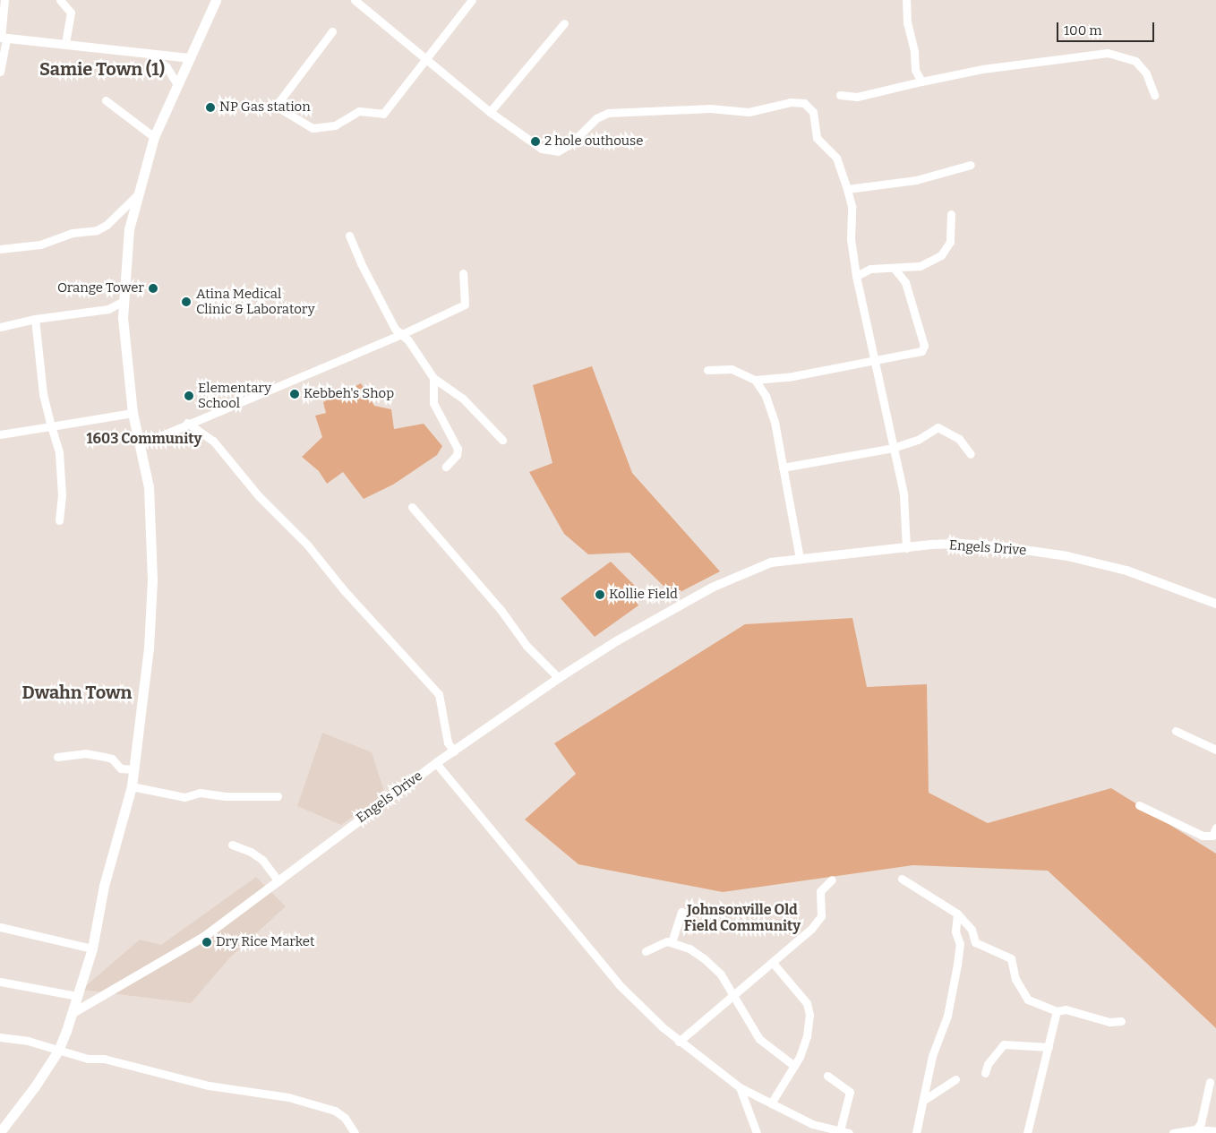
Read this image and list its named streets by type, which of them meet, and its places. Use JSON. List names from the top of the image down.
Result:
{
  "streets": {
    "street": ["Engels Drive"]
  },
  "districts": [
    "Samie Town (1)",
    "1603 Community",
    "Dwahn Town",
    "Johnsonville Old Field Community"
  ],
  "places": [
    "NP Gas station",
    "2 hole outhouse",
    "Orange Tower",
    "Atina Medical Clinic & Laboratory",
    "Kebbeh's Shop",
    "Elementary School",
    "Kollie Field",
    "Dry Rice Market"
  ],
  "scale_bar": "100 m"
}
